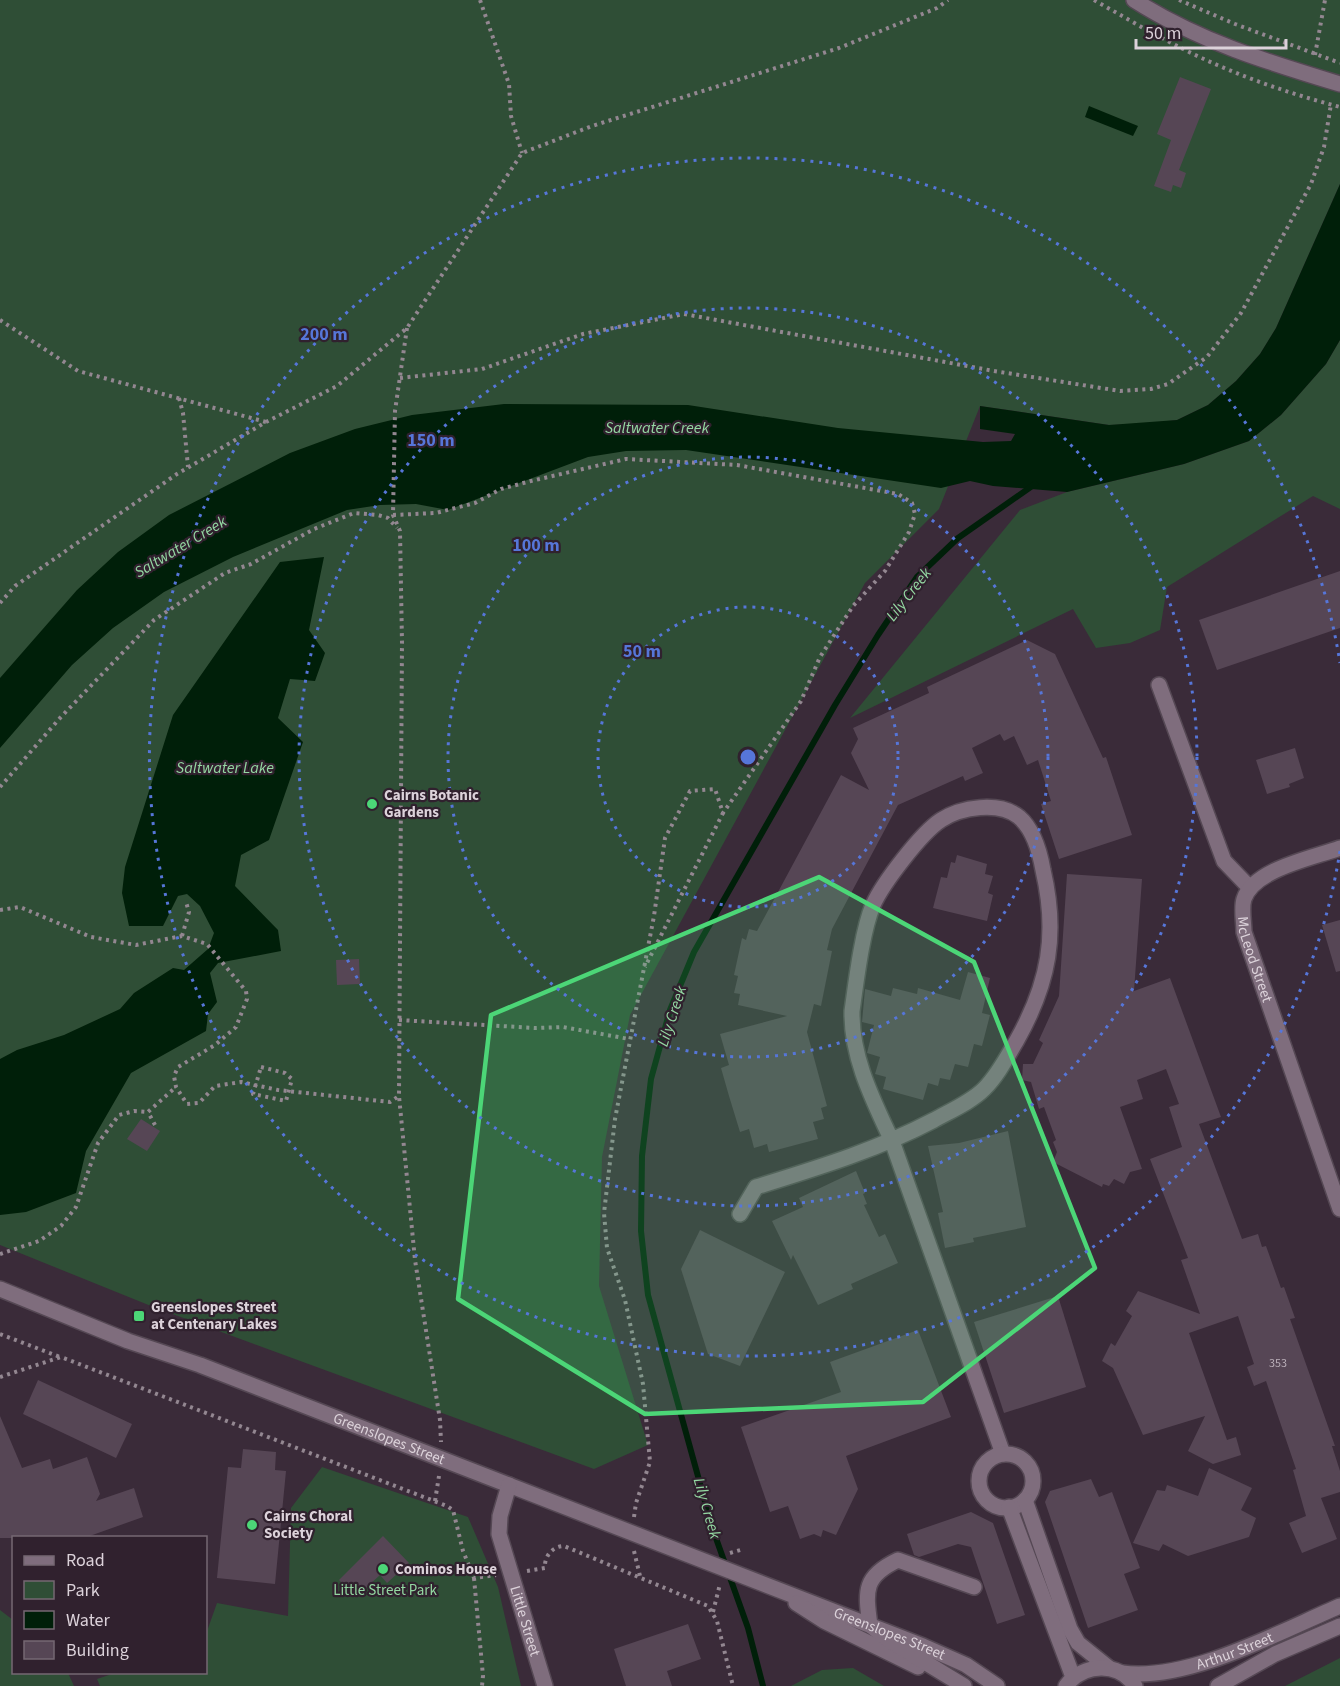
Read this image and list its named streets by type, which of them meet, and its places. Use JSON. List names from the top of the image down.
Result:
{
  "streets": {
    "street": [
      "McLeod Street",
      "Greenslopes Street",
      "Little Street",
      "Arthur Street"
    ]
  },
  "crossings": [
    ["Greenslopes Street", "Little Street"]
  ],
  "water": ["Saltwater Creek", "Lily Creek", "Saltwater Lake"],
  "parks": ["Little Street Park"],
  "places": {
    "other": ["Cairns Botanic Gardens", "Cairns Choral Society", "Cominos House"],
    "transit": ["Greenslopes Street at Centenary Lakes"]
  },
  "house_numbers": ["353"],
  "legend": [
    "Road",
    "Park",
    "Water",
    "Building"
  ],
  "scale_bar": "50 m",
  "rings": [
    "200 m",
    "150 m",
    "100 m",
    "50 m"
  ]
}
